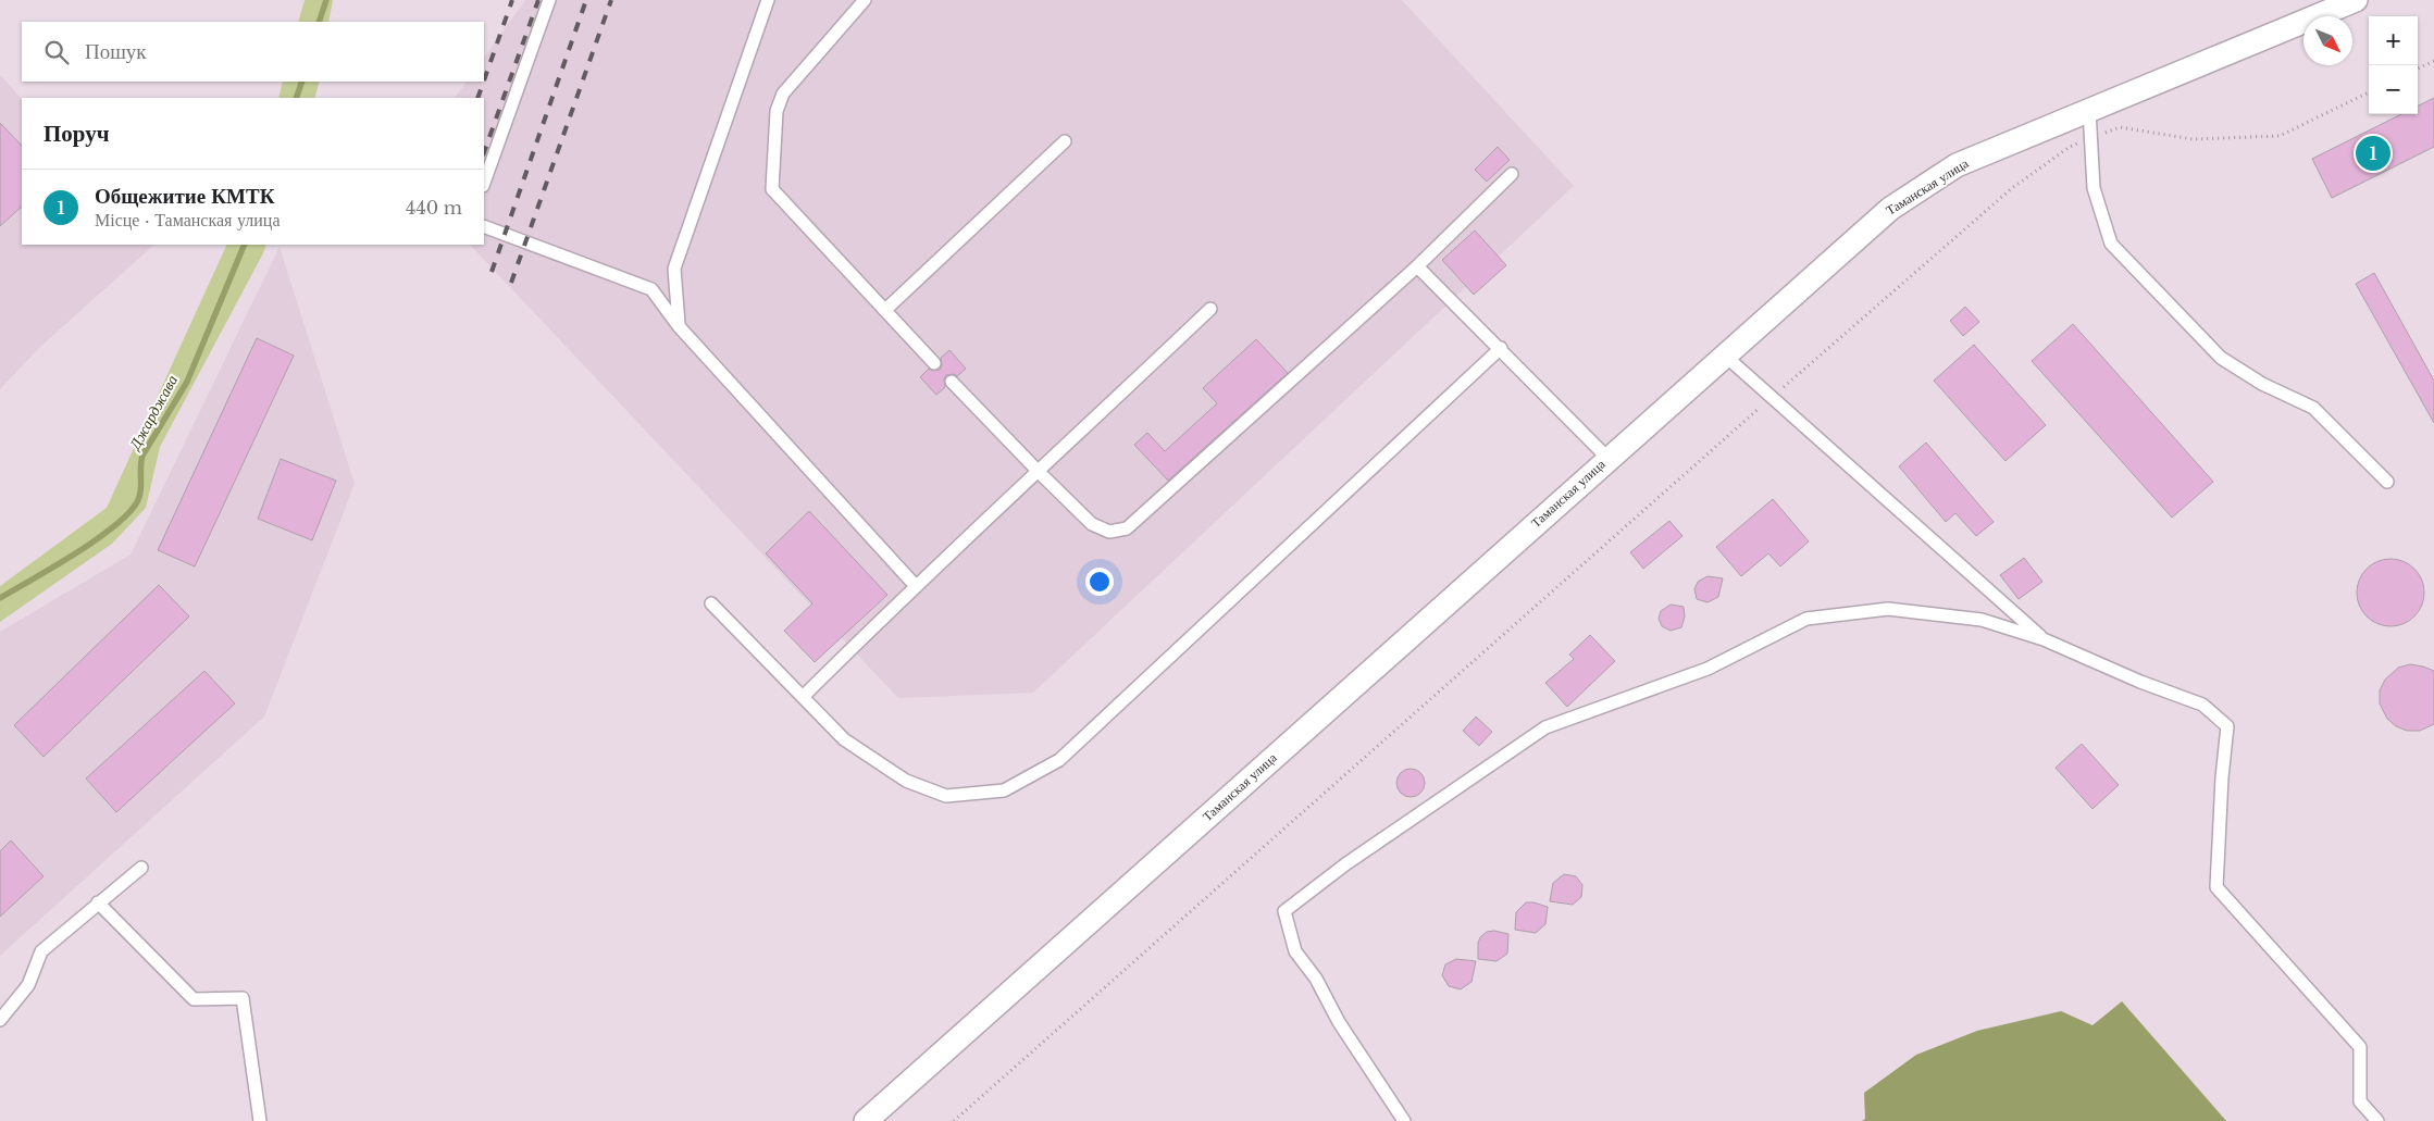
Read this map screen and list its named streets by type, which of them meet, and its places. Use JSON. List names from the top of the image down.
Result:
{
  "streets": {
    "street": ["Таманская улица"]
  },
  "water": ["Джарджава"],
  "north": "bottom right",
  "page": {
    "map_buttons": ["+", "−"],
    "search": "Пошук",
    "heading": "Поруч",
    "pins": "1",
    "list": [
      {
        "mark": "1",
        "name": "Общежитие КМТК",
        "note": "Місце · Таманская улица",
        "value": "440 m"
      }
    ]
  }
}
